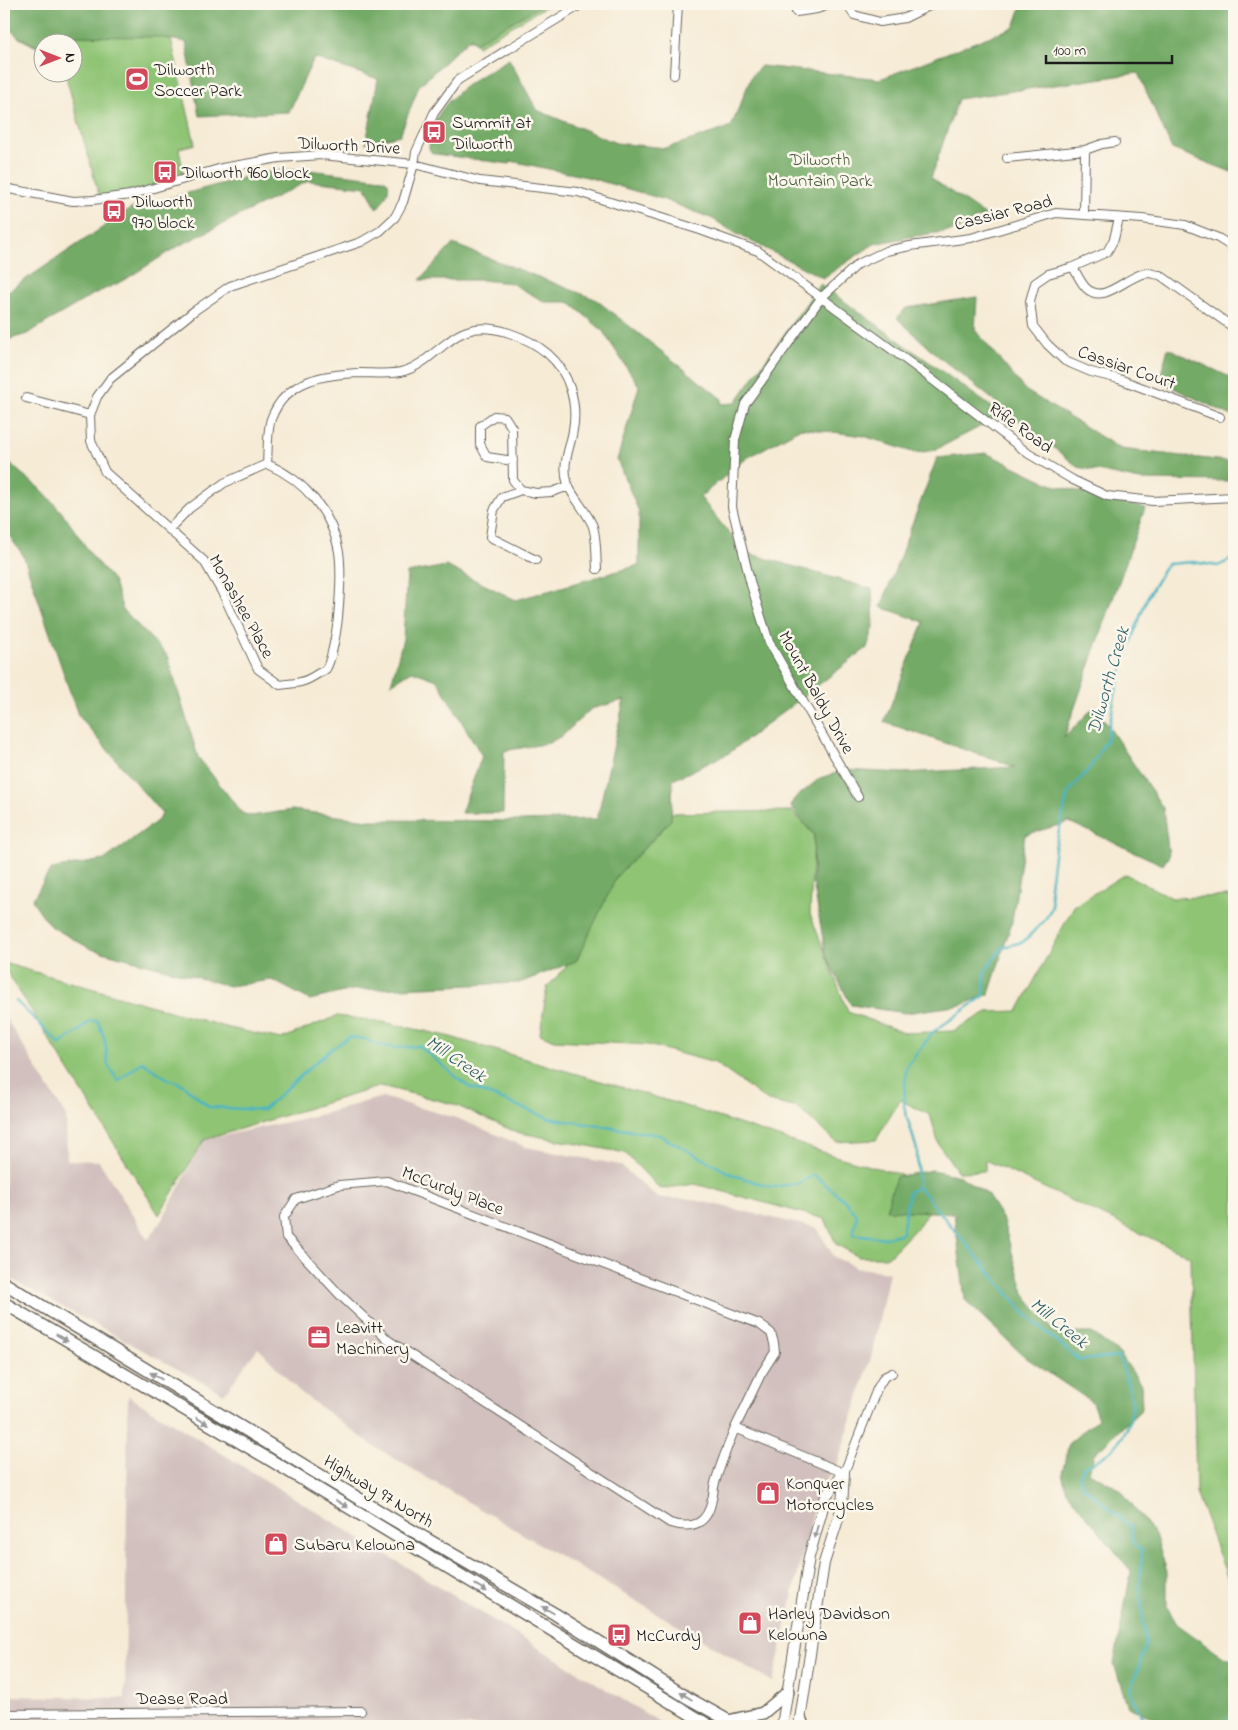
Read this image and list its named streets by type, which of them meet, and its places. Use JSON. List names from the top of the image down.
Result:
{
  "streets": {
    "highway": ["Highway 97 North"],
    "street": [
      "Dilworth Drive",
      "Cassiar Road",
      "Cassiar Court",
      "Rifle Road",
      "Monashee Place",
      "Mount Baldy Drive",
      "McCurdy Place",
      "Dease Road"
    ]
  },
  "crossings": [
    ["Dilworth Drive", "Cassiar Road"],
    ["Dilworth Drive", "Rifle Road"],
    ["Dilworth Drive", "Monashee Place"],
    ["Dilworth Drive", "Mount Baldy Drive"],
    ["Cassiar Road", "Cassiar Court"],
    ["Cassiar Road", "Rifle Road"],
    ["Cassiar Road", "Mount Baldy Drive"],
    ["Rifle Road", "Mount Baldy Drive"]
  ],
  "water": ["Dilworth Creek", "Mill Creek"],
  "parks": ["Dilworth Mountain Park"],
  "places": {
    "sports": ["Dilworth Soccer Park"],
    "bus stop": [
      "Summit at Dilworth",
      "Dilworth 960 block",
      "Dilworth 970 block",
      "McCurdy"
    ],
    "office": ["Leavitt Machinery"],
    "shop": ["Konquer Motorcycles", "Subaru Kelowna", "Harley Davidson Kelowna"]
  },
  "scale_bar": "100 m",
  "north": "right"
}
